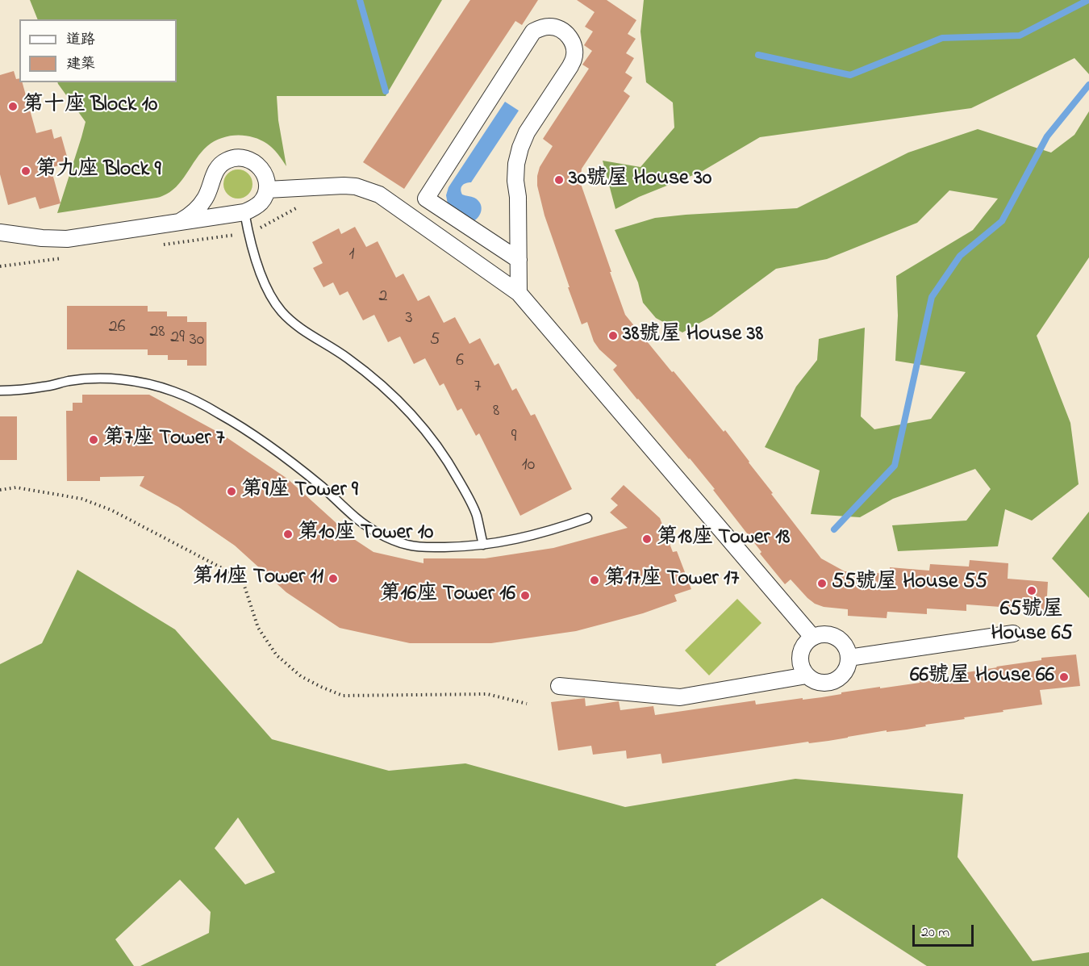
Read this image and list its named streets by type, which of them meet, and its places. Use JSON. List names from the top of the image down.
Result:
{
  "places": [
    "第十座 Block 10",
    "第九座 Block 9",
    "30號屋 House 30",
    "38號屋 House 38",
    "第7座 Tower 7",
    "第9座 Tower 9",
    "第10座 Tower 10",
    "第18座 Tower 18",
    "第11座 Tower 11",
    "第17座 Tower 17",
    "55號屋 House 55",
    "65號屋 House 65",
    "第16座 Tower 16",
    "66號屋 House 66"
  ],
  "house_numbers": [
    "1",
    "2",
    "3",
    "26",
    "28",
    "29",
    "30",
    "5",
    "6",
    "7",
    "8",
    "9",
    "10"
  ],
  "legend": ["道路", "建築"],
  "scale_bar": "20 m"
}
